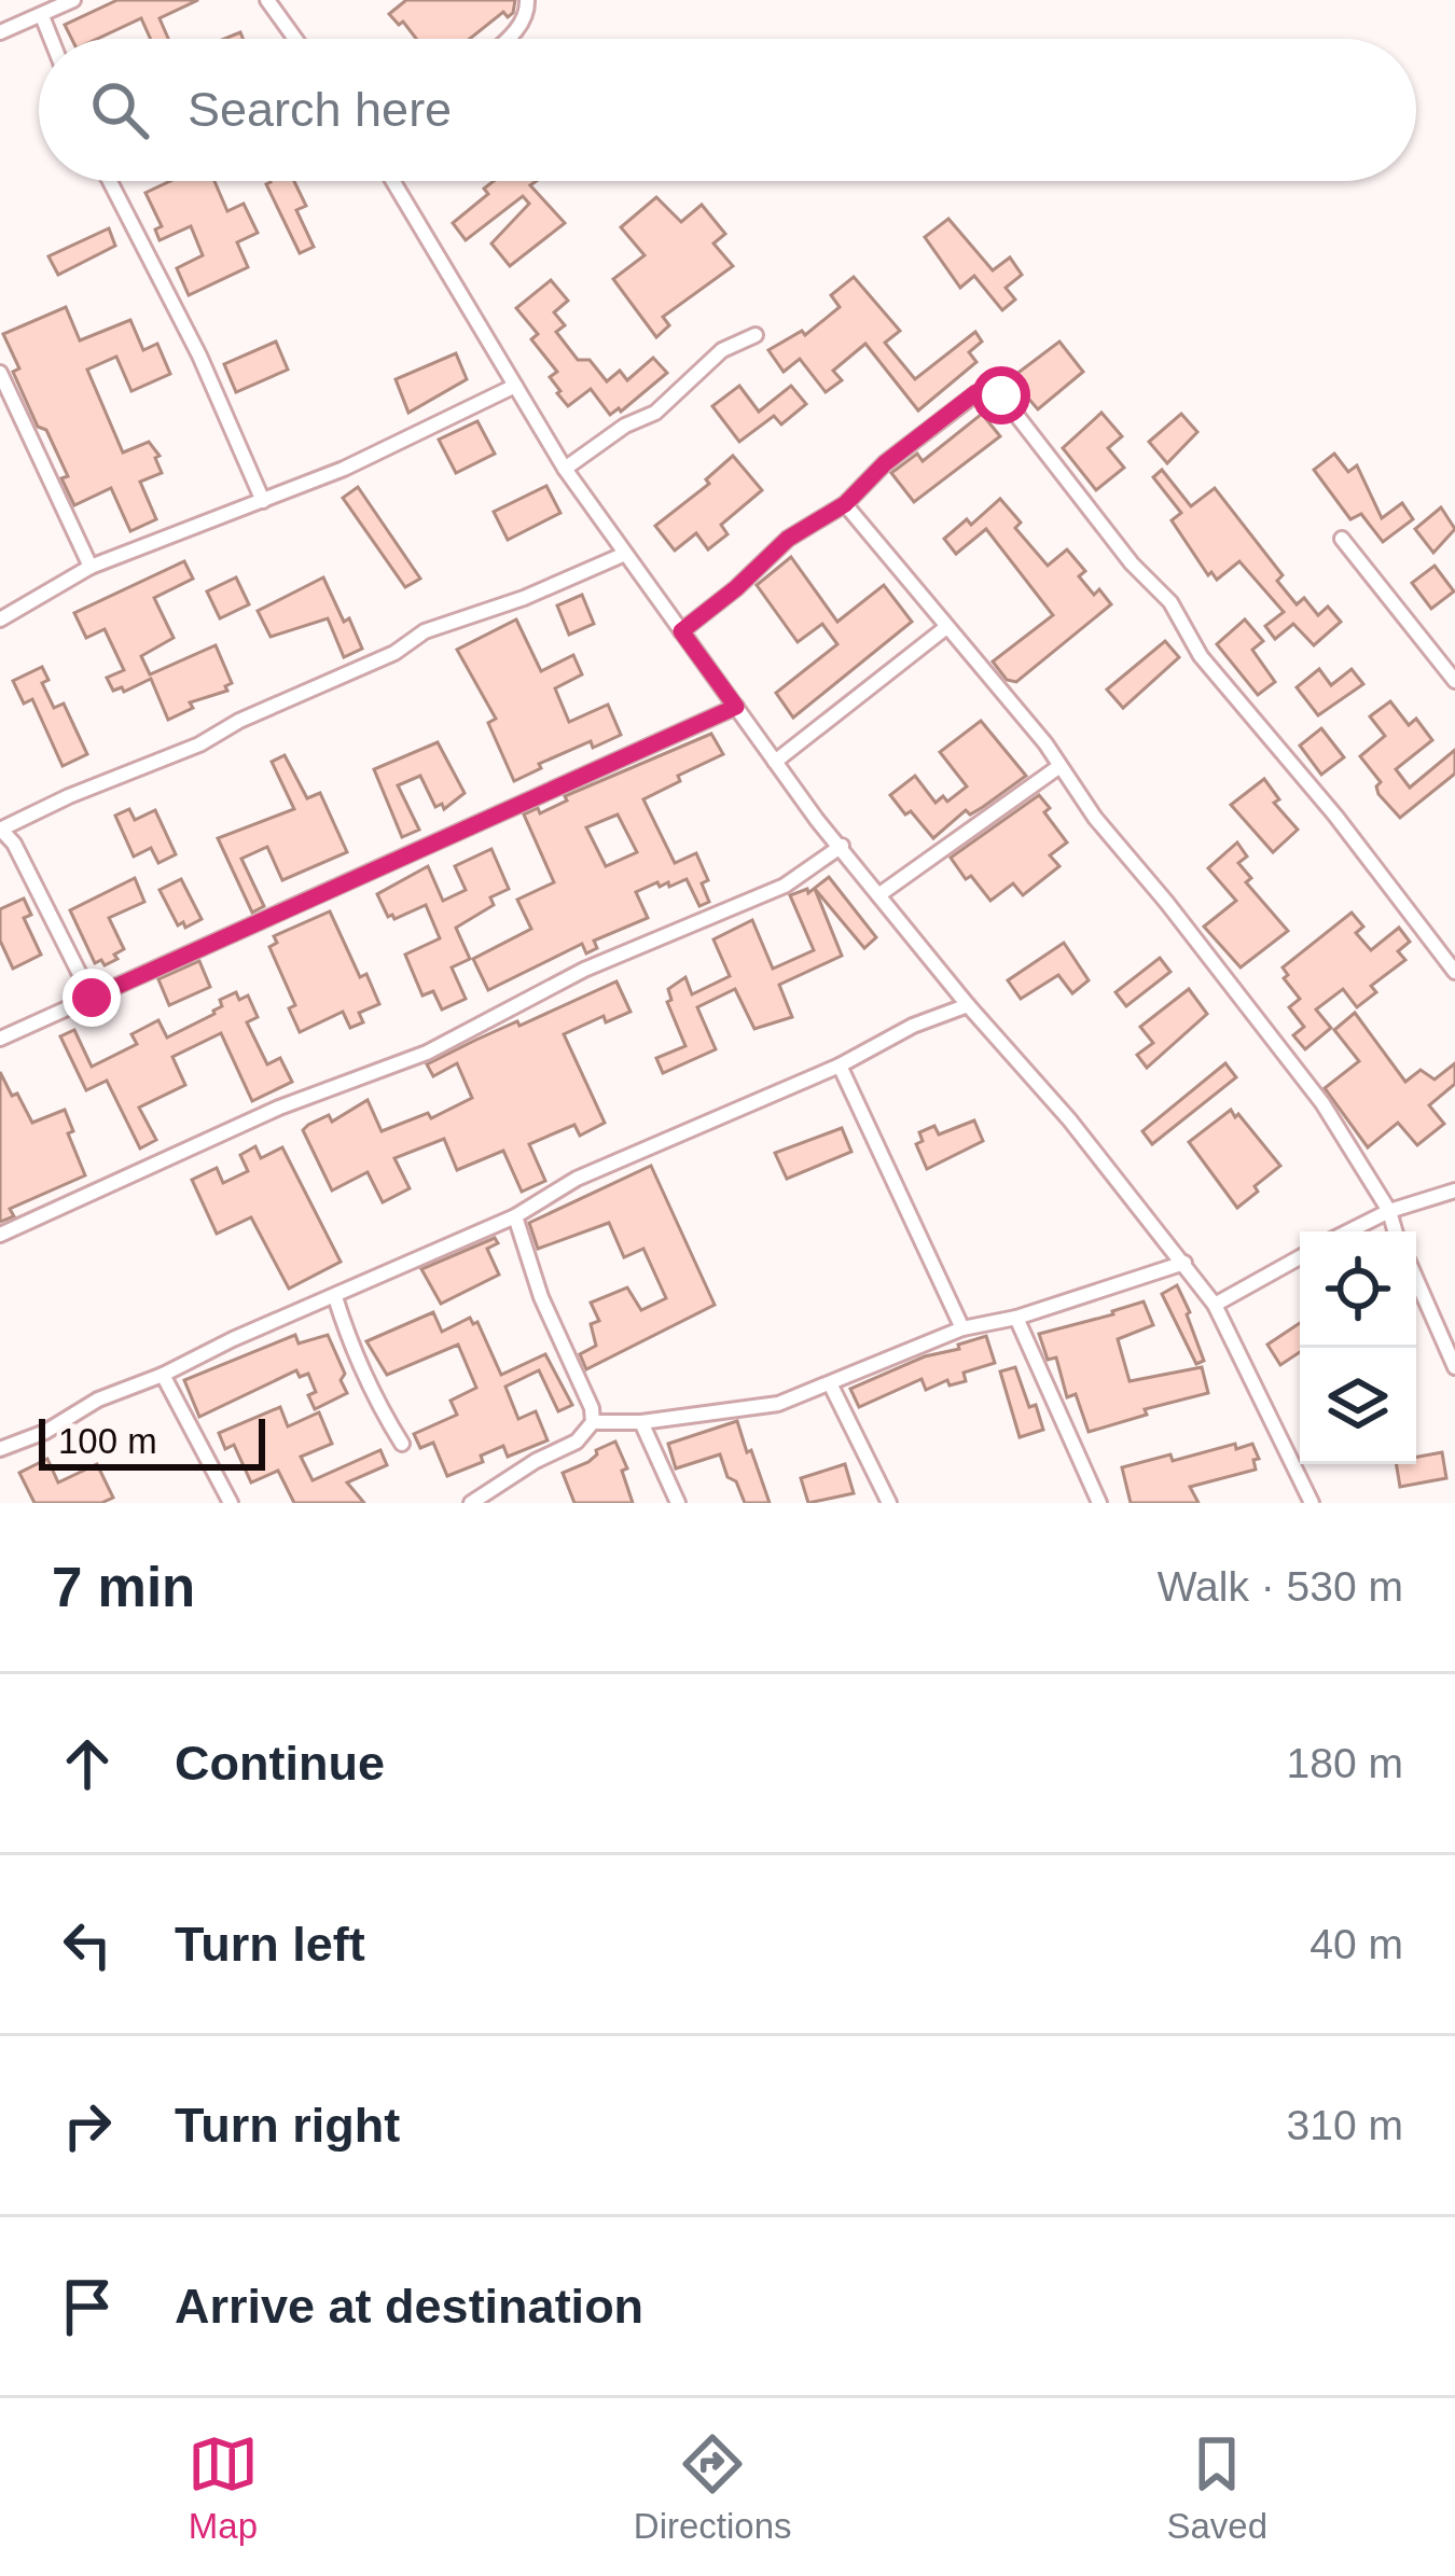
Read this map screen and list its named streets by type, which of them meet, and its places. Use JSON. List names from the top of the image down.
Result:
{
  "scale_bar": "100 m",
  "page": {
    "search": "Search here",
    "scale": "100 m",
    "heading": ["7 min", "Walk · 530 m"],
    "list": [
      ["Continue", "180 m"],
      ["Turn left", "40 m"],
      ["Turn right", "310 m"],
      "Arrive at destination"
    ],
    "nav": ["Map", "Directions", "Saved"]
  }
}
